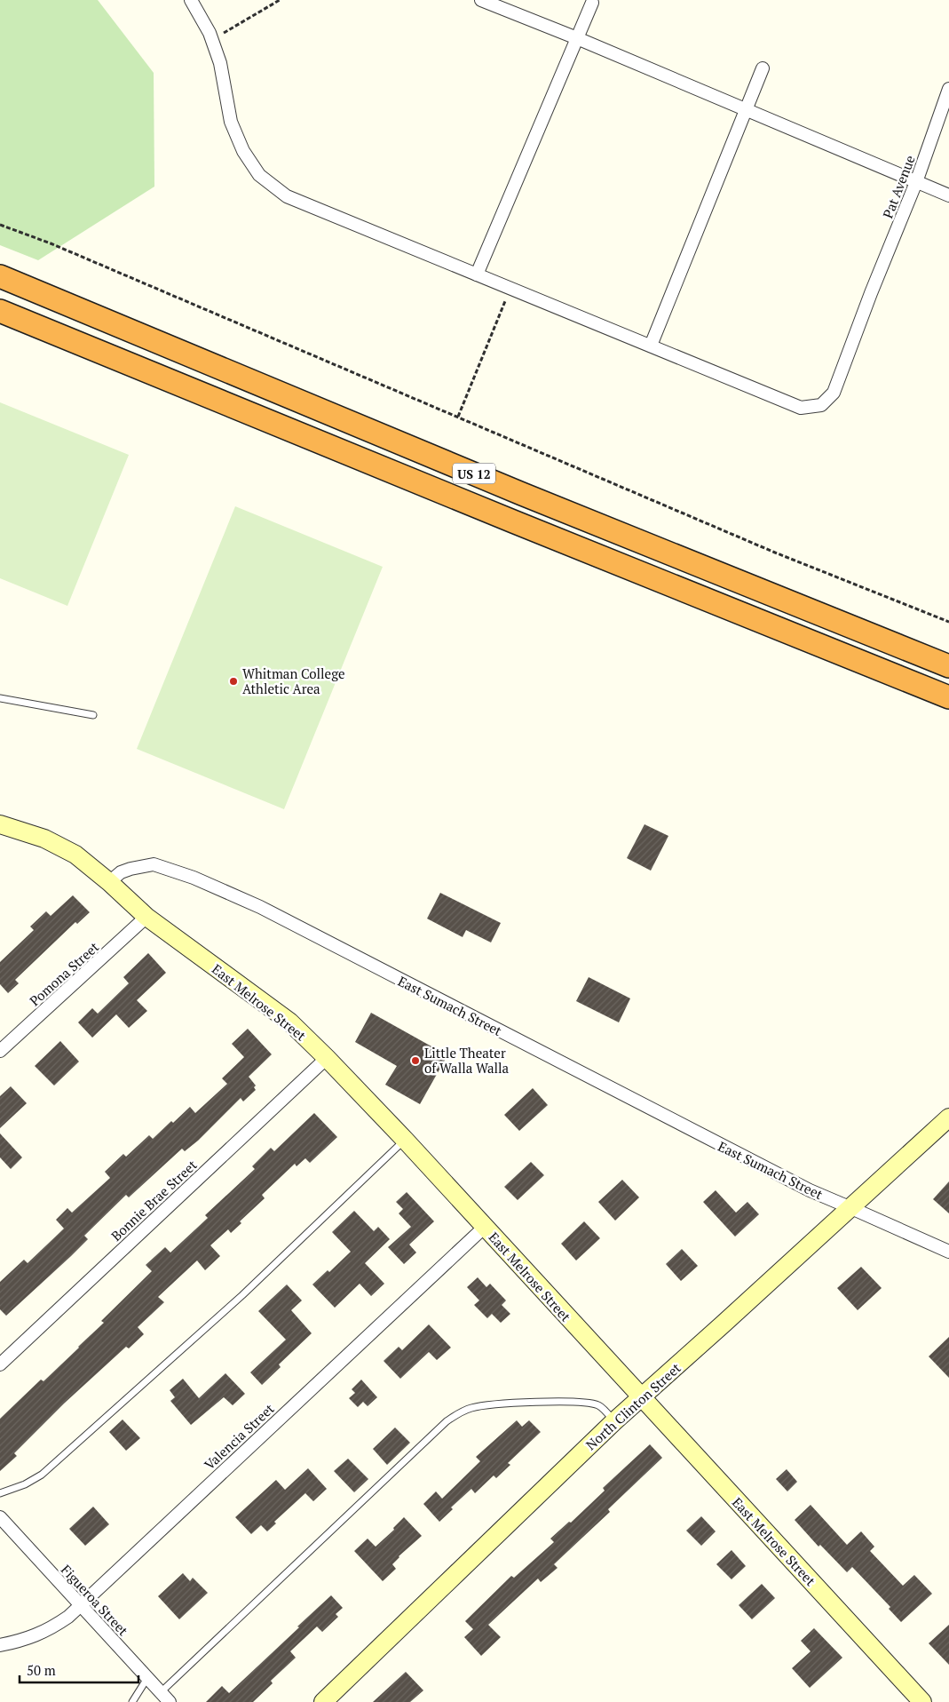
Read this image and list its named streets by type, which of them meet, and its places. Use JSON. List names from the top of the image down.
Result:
{
  "streets": {
    "highway": ["US 12"],
    "main road": ["East Melrose Street", "North Clinton Street"],
    "street": [
      "Pat Avenue",
      "Pomona Street",
      "East Sumach Street",
      "Bonnie Brae Street",
      "Valencia Street",
      "Figueroa Street"
    ]
  },
  "crossings": [
    ["Pomona Street", "East Melrose Street"],
    ["East Melrose Street", "East Sumach Street"],
    ["East Melrose Street", "Bonnie Brae Street"],
    ["East Melrose Street", "North Clinton Street"],
    ["East Melrose Street", "Valencia Street"],
    ["East Sumach Street", "North Clinton Street"],
    ["Valencia Street", "Figueroa Street"]
  ],
  "places": ["Whitman College Athletic Area", "Little Theater of Walla Walla"],
  "scale_bar": "50 m"
}
